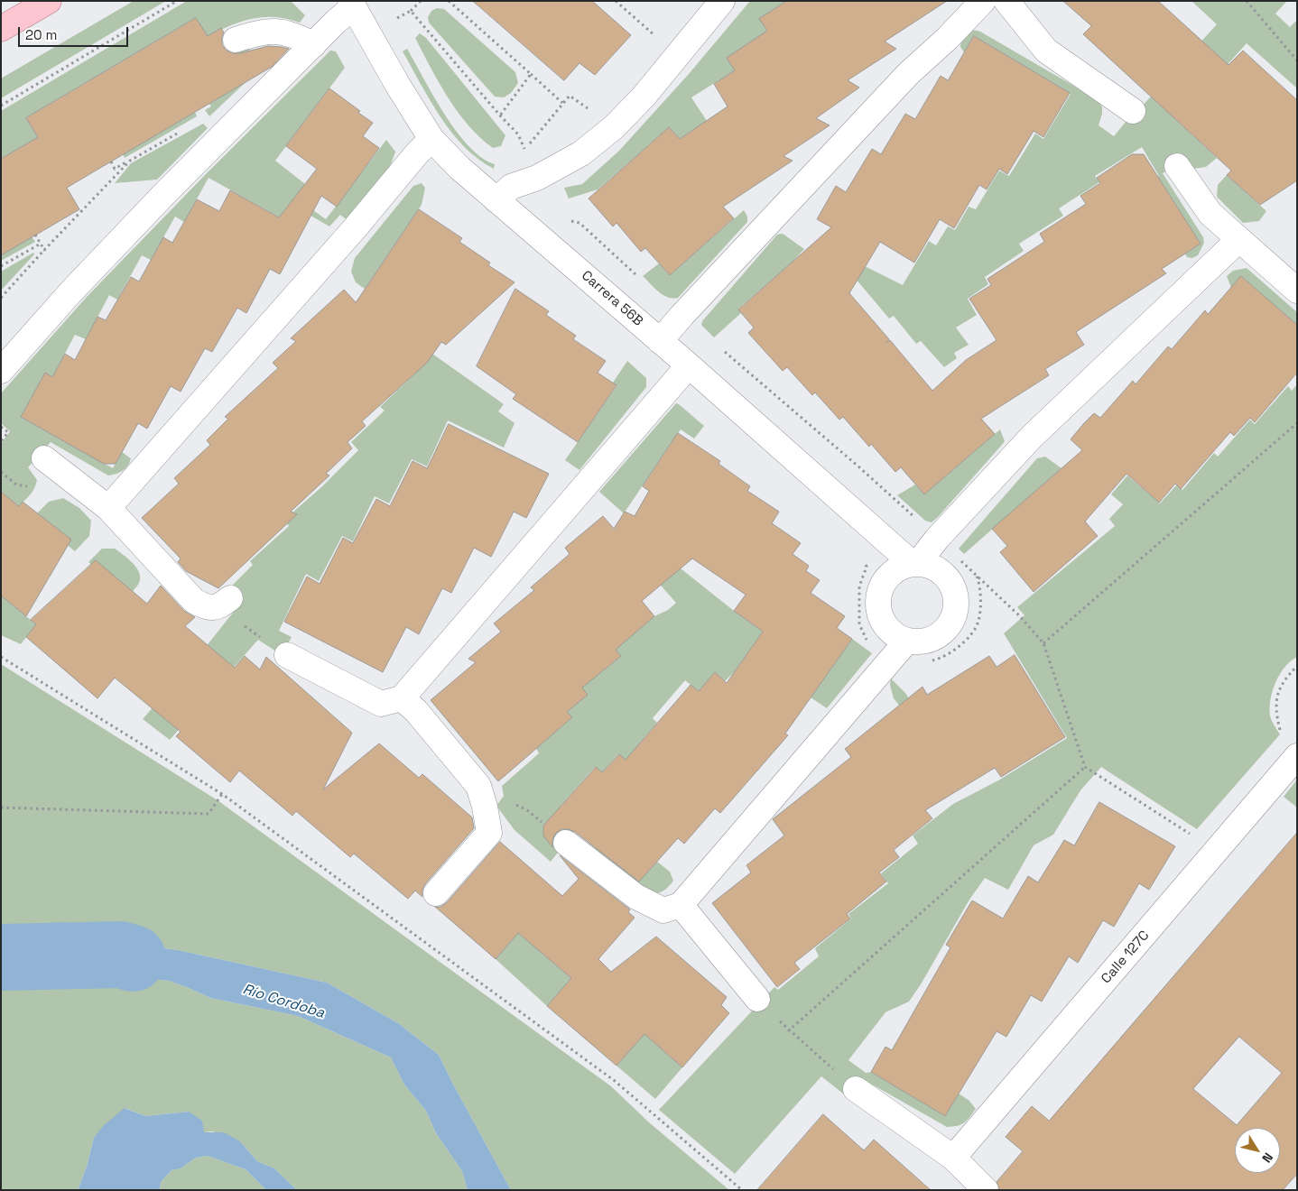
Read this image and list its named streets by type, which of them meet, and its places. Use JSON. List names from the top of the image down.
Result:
{
  "streets": {
    "street": ["Carrera 56B", "Calle 127C"]
  },
  "water": ["Río Cordoba"],
  "scale_bar": "20 m",
  "north": "bottom right"
}
